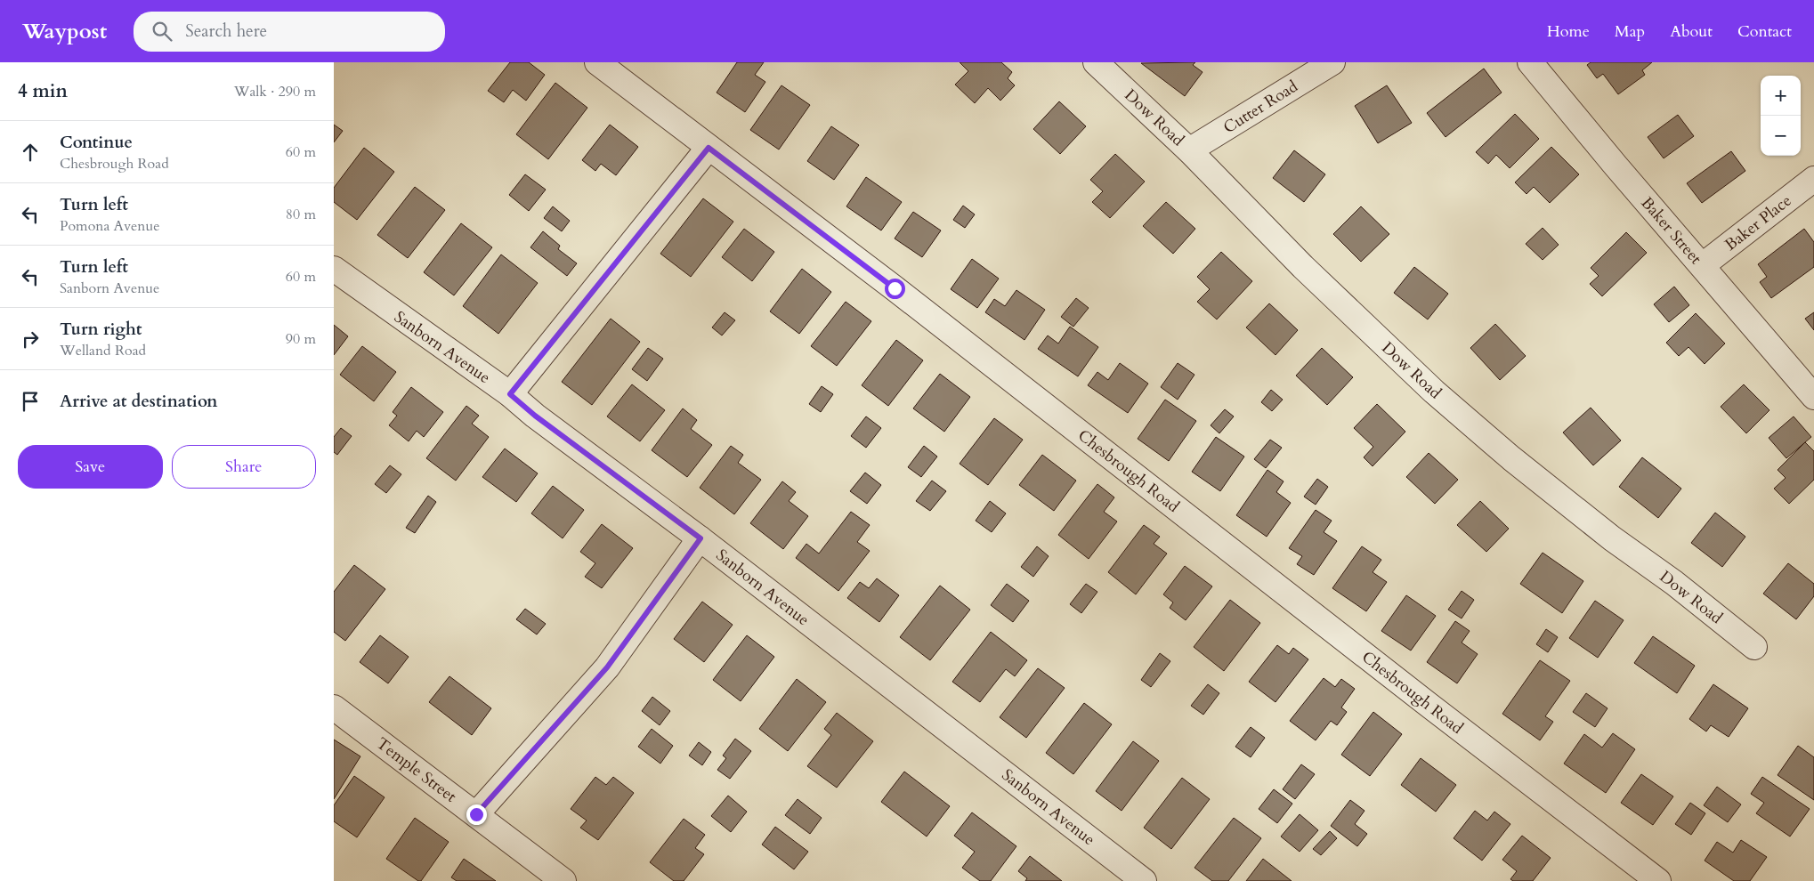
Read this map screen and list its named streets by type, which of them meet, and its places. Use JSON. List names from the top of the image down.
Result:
{
  "streets": {
    "street": [
      "Cutter Road",
      "Dow Road",
      "Baker Place",
      "Baker Street",
      "Sanborn Avenue",
      "Chesbrough Road",
      "Temple Street"
    ]
  },
  "crossings": [
    ["Cutter Road", "Dow Road"],
    ["Baker Place", "Baker Street"]
  ],
  "page": {
    "header": "Waypost",
    "search": "Search here",
    "nav": [
      "Home",
      "Map",
      "About",
      "Contact"
    ],
    "heading": ["4 min", "Walk · 290 m"],
    "map_buttons": ["+", "−"],
    "list": [
      ["Continue", "Chesbrough Road", "60 m"],
      ["Turn left", "Pomona Avenue", "80 m"],
      ["Turn left", "Sanborn Avenue", "60 m"],
      ["Turn right", "Welland Road", "90 m"],
      "Arrive at destination"
    ],
    "buttons": ["Save", "Share"]
  }
}
